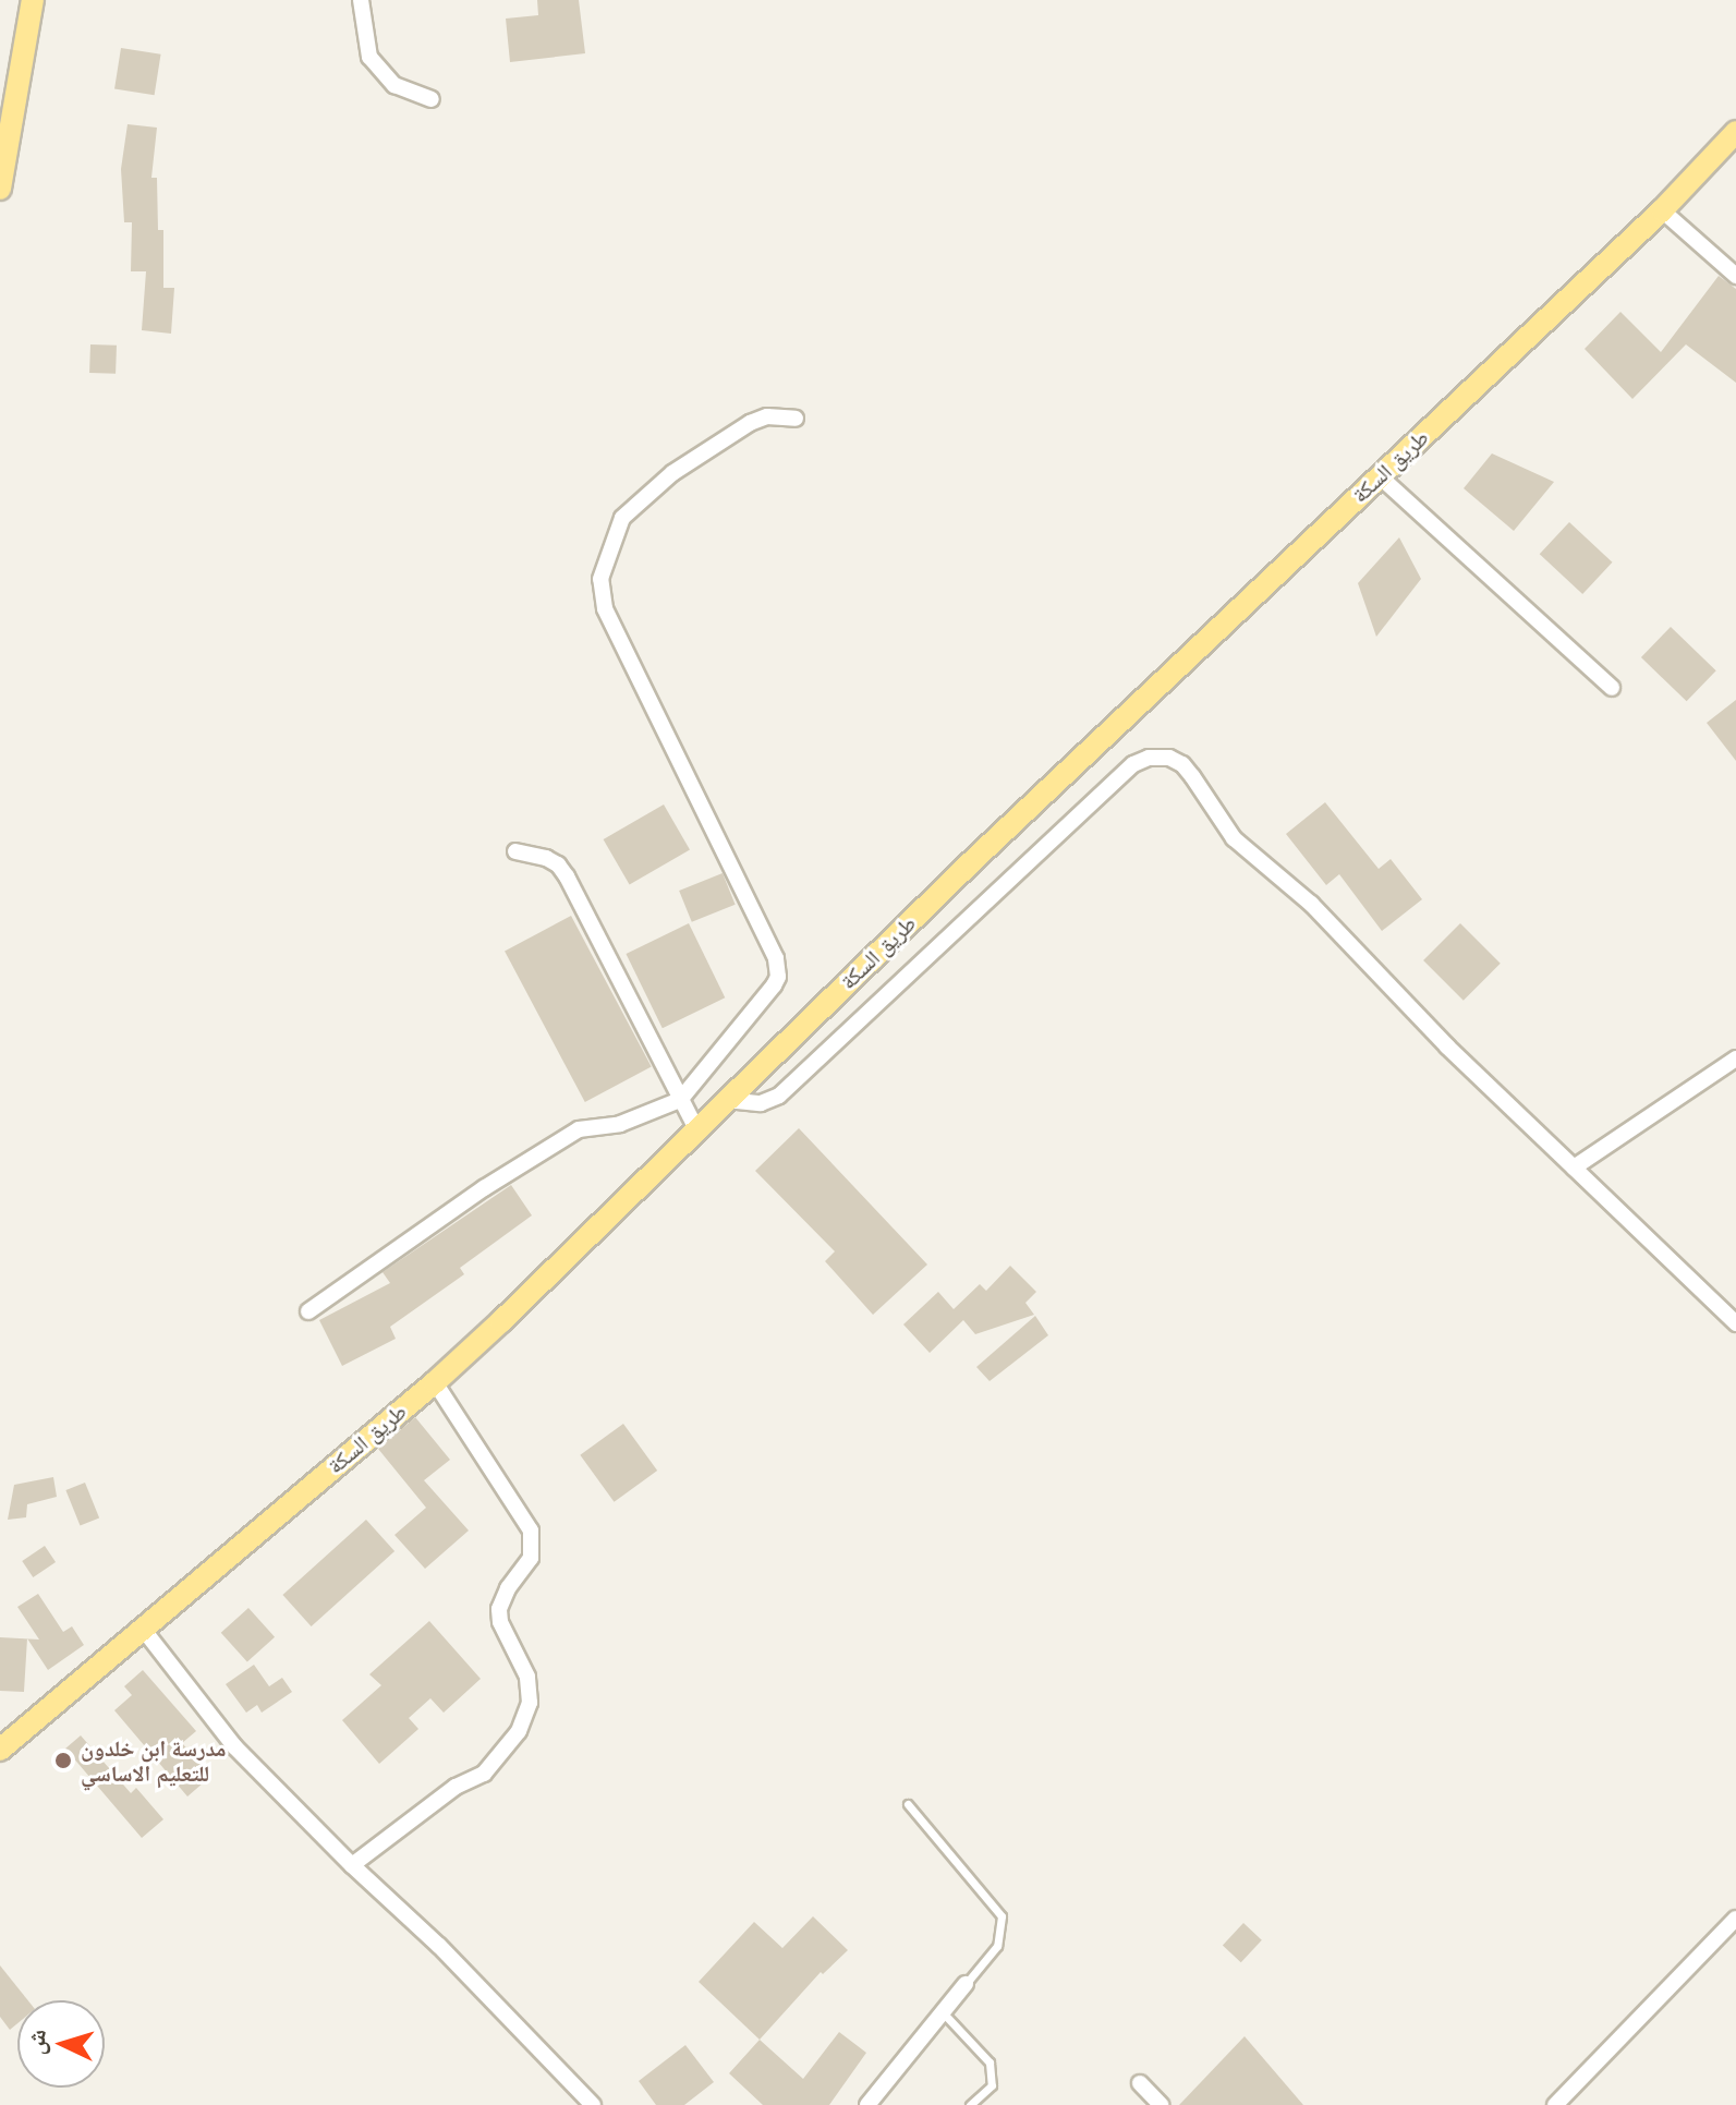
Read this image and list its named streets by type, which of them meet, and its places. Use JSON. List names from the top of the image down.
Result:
{
  "streets": {
    "main road": ["طريق السكة"]
  },
  "places": ["مدرسة ابن خلدون للتعليم الاساسي"],
  "north": "left"
}
